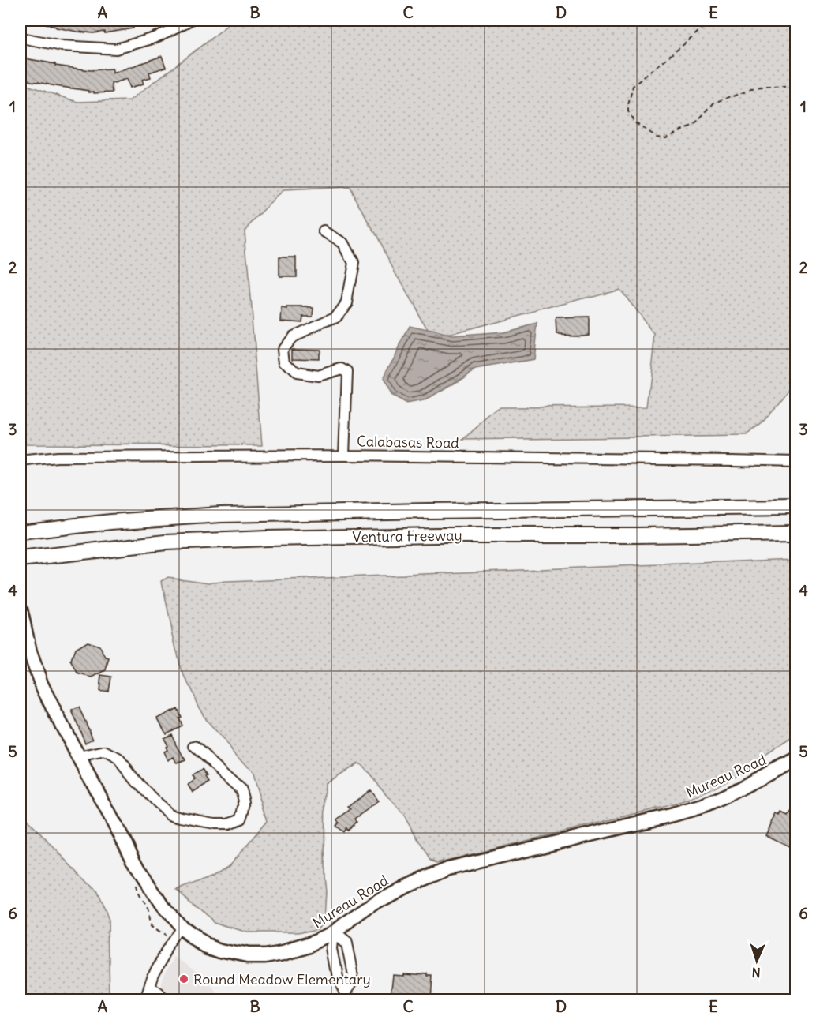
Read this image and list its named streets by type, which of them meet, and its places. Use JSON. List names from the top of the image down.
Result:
{
  "streets": {
    "highway": ["Ventura Freeway"],
    "main road": ["Mureau Road"],
    "street": ["Calabasas Road"]
  },
  "places": ["Round Meadow Elementary"],
  "north": "bottom",
  "grid": {
    "columns": [
      "A",
      "B",
      "C",
      "D",
      "E"
    ],
    "rows": [
      "1",
      "2",
      "3",
      "4",
      "5",
      "6"
    ]
  }
}
